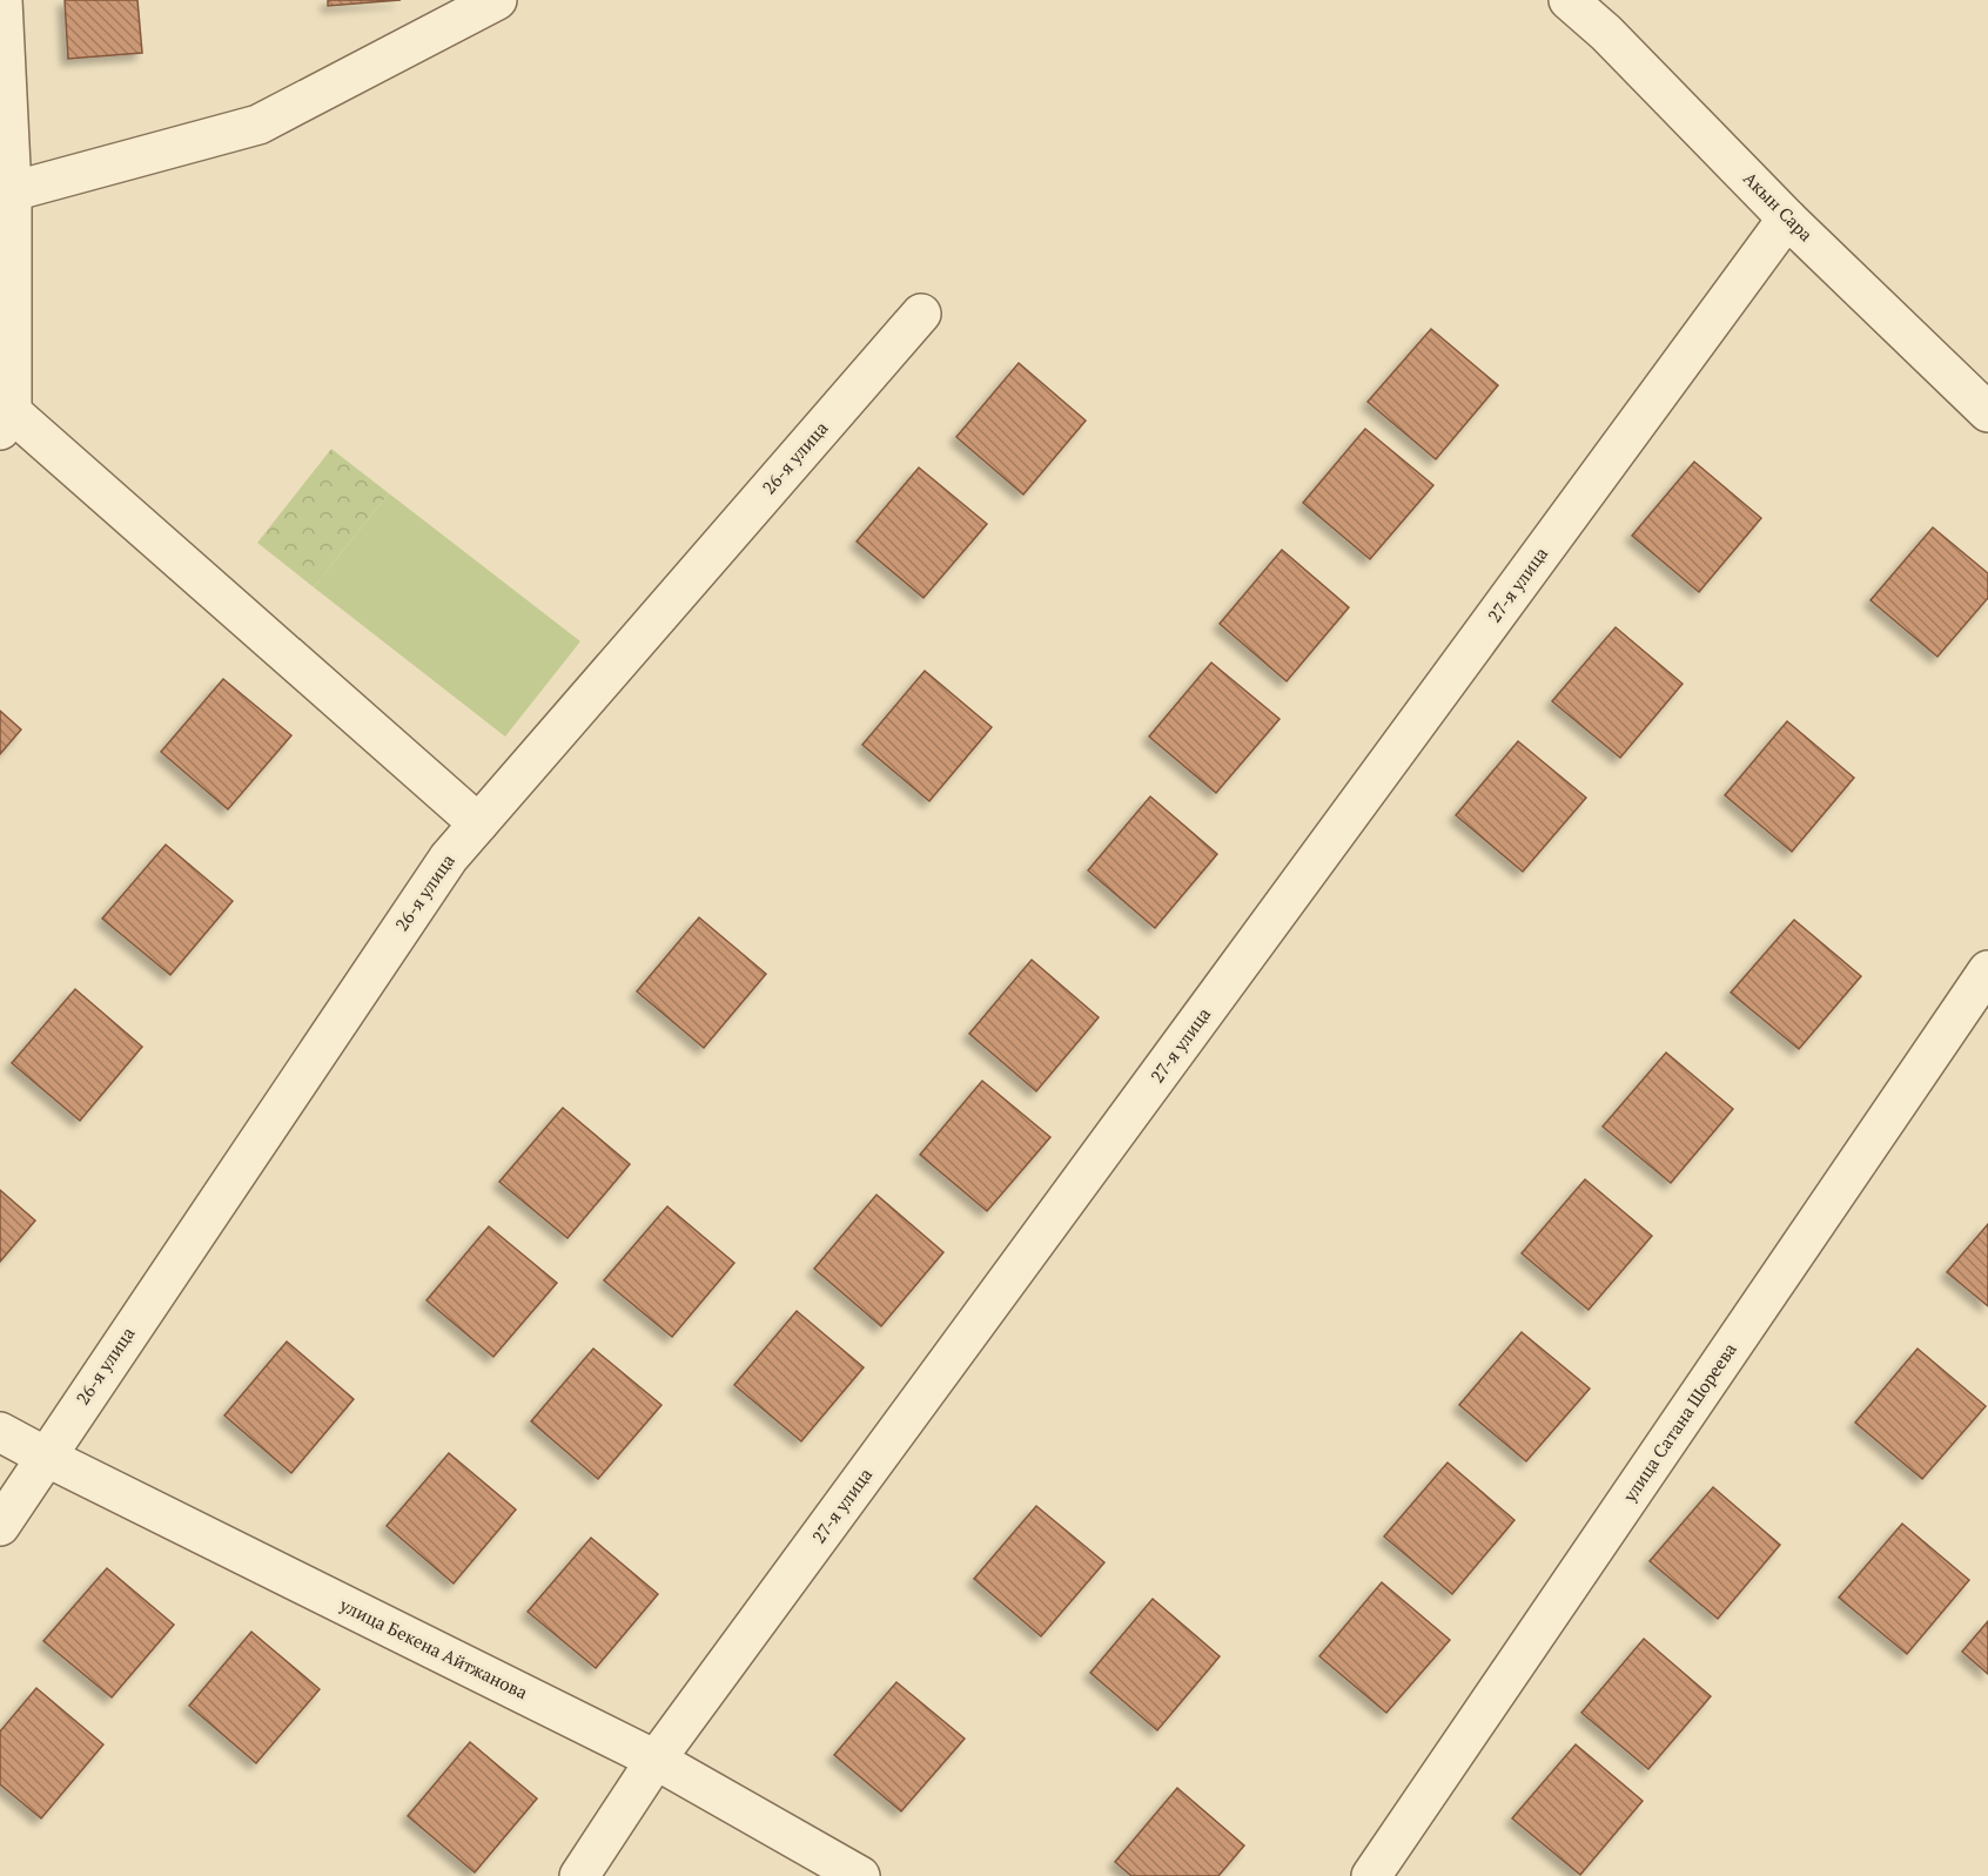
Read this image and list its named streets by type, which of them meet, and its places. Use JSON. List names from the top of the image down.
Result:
{
  "streets": {
    "street": [
      "Акын Сара",
      "26-я улица",
      "27-я улица",
      "улица Сатана Шореева",
      "улица Бекена Айтжанова"
    ]
  },
  "crossings": [
    ["Акын Сара", "27-я улица"],
    ["26-я улица", "улица Бекена Айтжанова"],
    ["27-я улица", "улица Бекена Айтжанова"]
  ]
}
